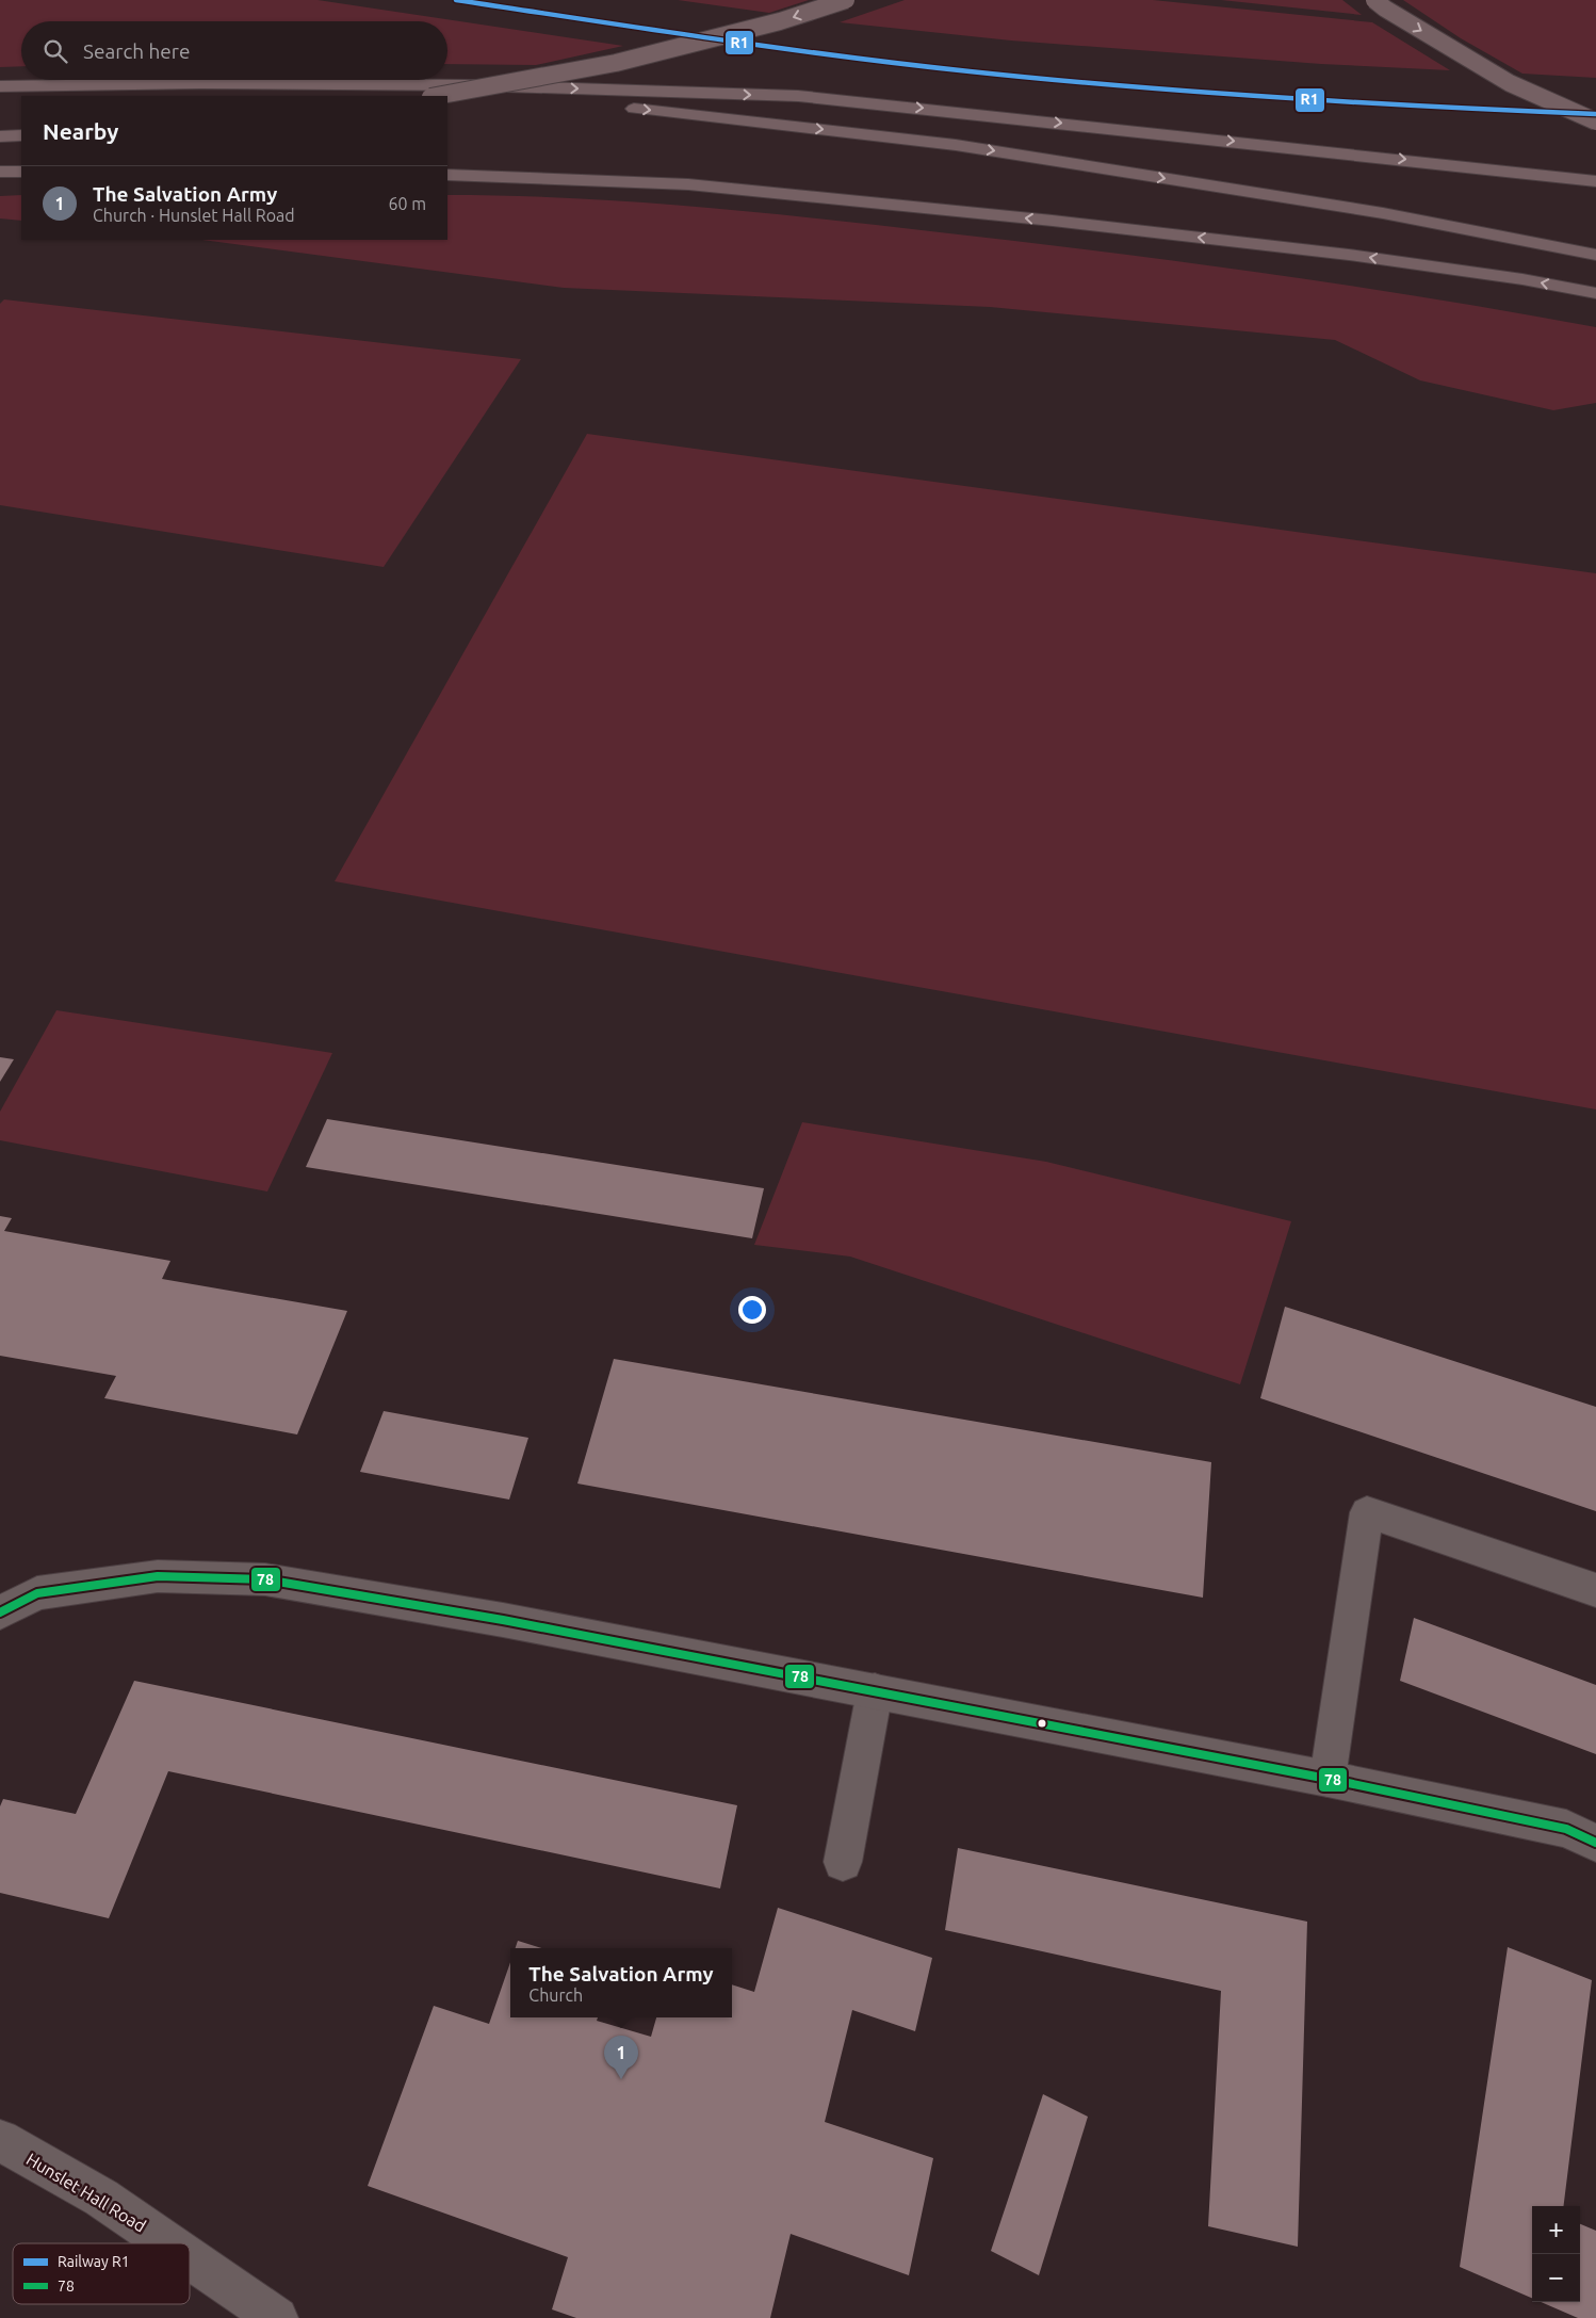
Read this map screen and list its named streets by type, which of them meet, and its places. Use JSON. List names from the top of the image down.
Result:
{
  "streets": {
    "street": ["Hunslet Hall Road"]
  },
  "lines": ["rail line R1", "transit line 78"],
  "legend": ["Railway R1", "78"],
  "page": {
    "search": "Search here",
    "heading": "Nearby",
    "list": [
      {
        "mark": "1",
        "name": "The Salvation Army",
        "note": "Church · Hunslet Hall Road",
        "value": "60 m"
      }
    ],
    "popup": ["The Salvation Army", "Church"],
    "pins": "1",
    "map_buttons": ["+", "−"]
  }
}
